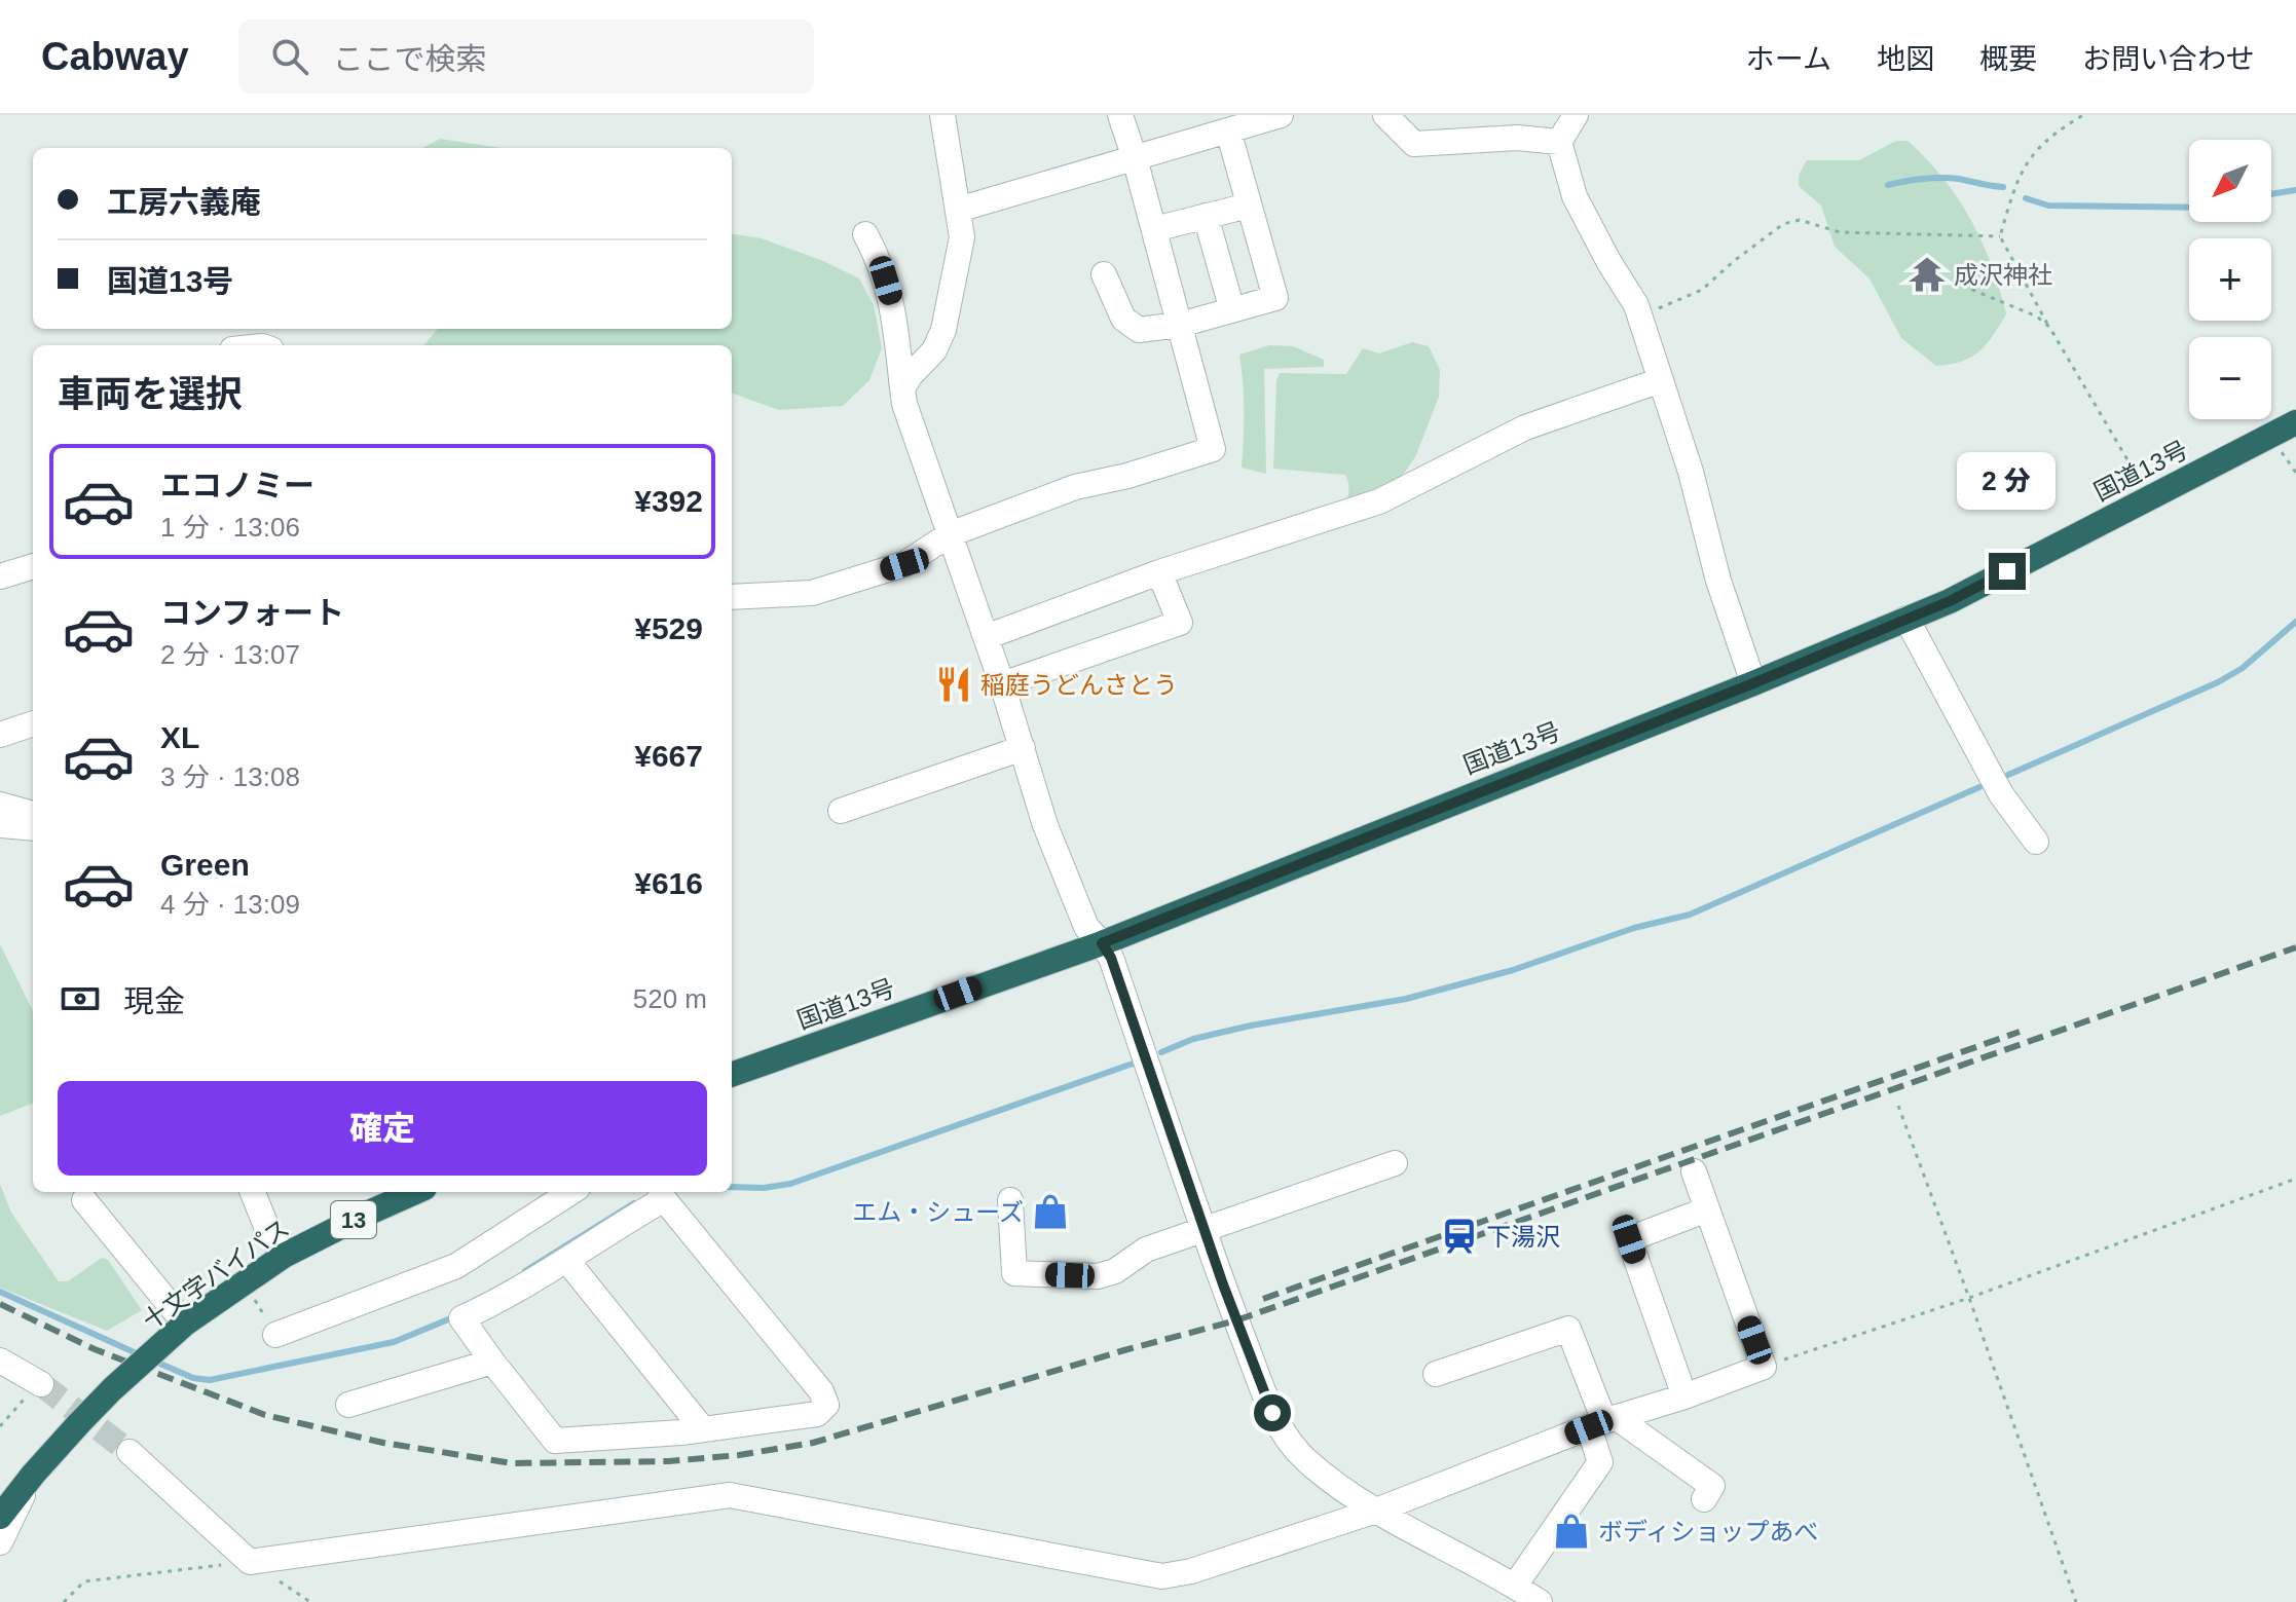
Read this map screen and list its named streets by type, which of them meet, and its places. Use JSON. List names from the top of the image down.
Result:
{
  "streets": {
    "highway": ["国道13号", "13", "十文字バイパス"]
  },
  "places": {
    "temple": ["成沢神社"],
    "restaurant": ["稲庭うどんさとう"],
    "shop": ["エム・シューズ", "ボディショップあべ"],
    "station": ["下湯沢"]
  },
  "north": "bottom left",
  "page": {
    "header": "Cabway",
    "search": "ここで検索",
    "nav": [
      "ホーム",
      "地図",
      "概要",
      "お問い合わせ"
    ],
    "map_buttons": ["+", "−"],
    "banner": ["工房六義庵", "国道13号"],
    "heading": "車両を選択",
    "list": [
      {
        "name": "エコノミー",
        "note": "1 分 · 13:06",
        "value": "¥392"
      },
      {
        "name": "コンフォート",
        "note": "2 分 · 13:07",
        "value": "¥529"
      },
      {
        "name": "XL",
        "note": "3 分 · 13:08",
        "value": "¥667"
      },
      {
        "name": "Green",
        "note": "4 分 · 13:09",
        "value": "¥616"
      }
    ],
    "bubble": "2 分",
    "pay": ["現金", "520 m"],
    "buttons": "確定"
  }
}
